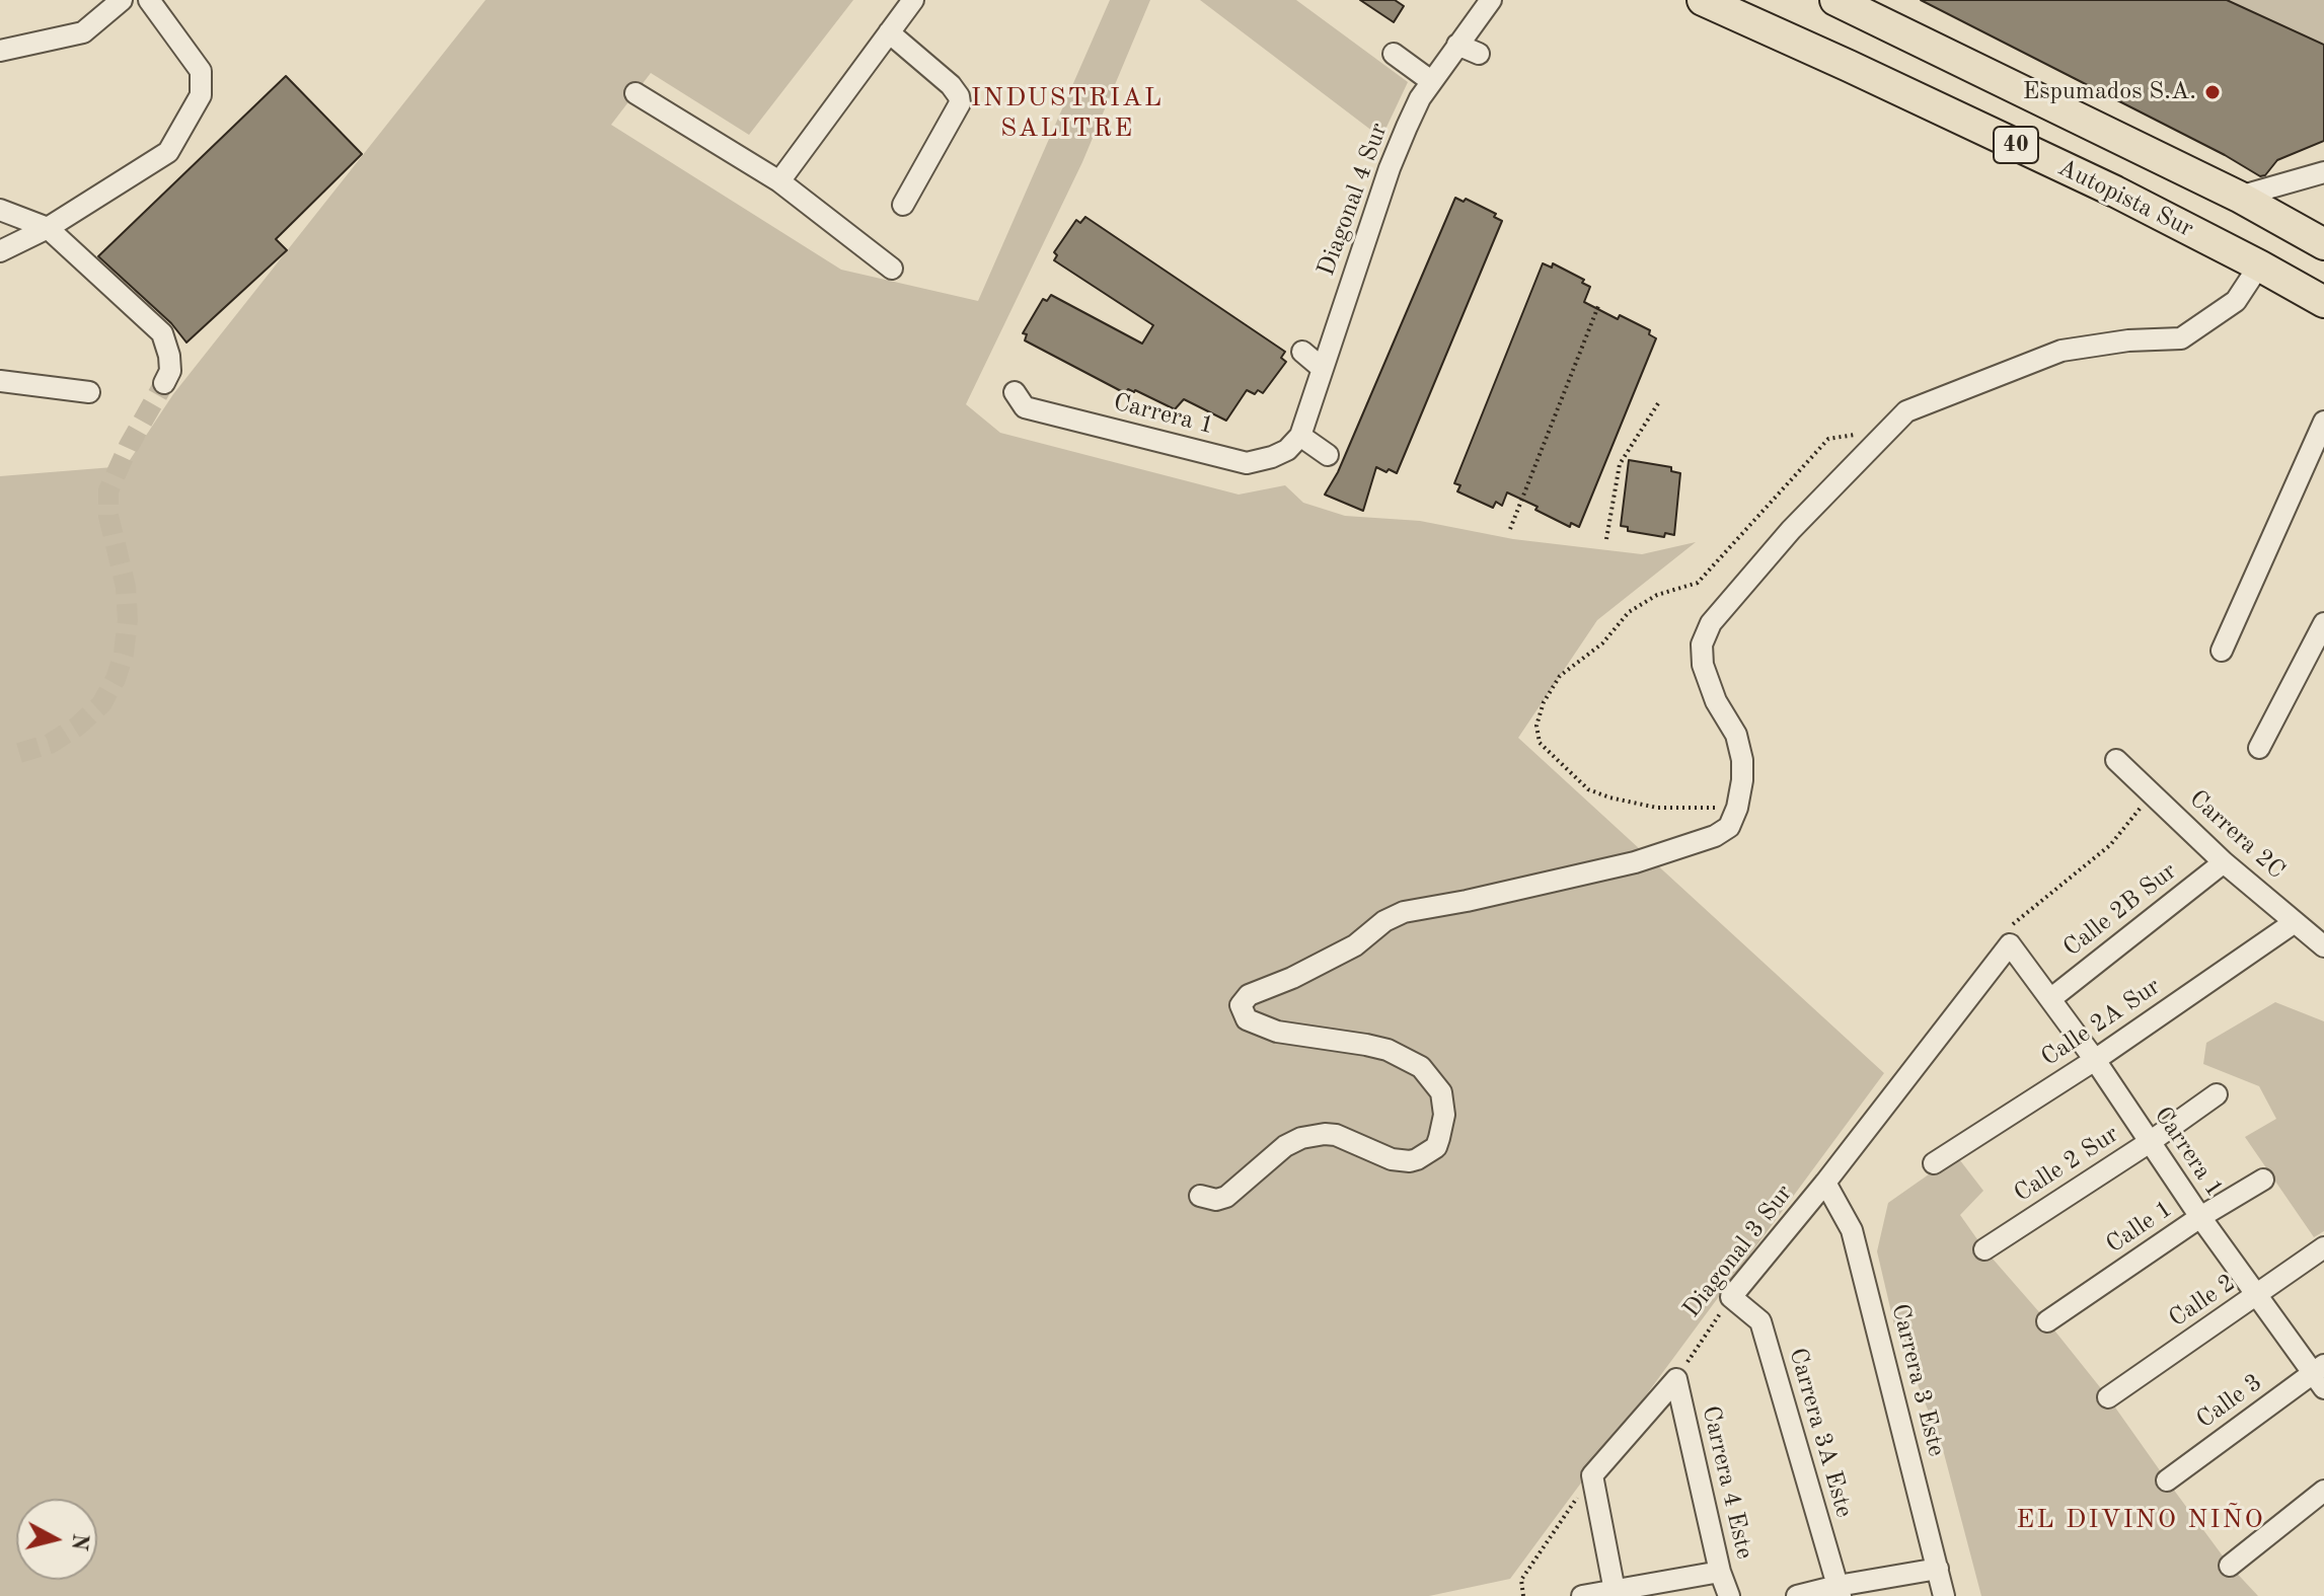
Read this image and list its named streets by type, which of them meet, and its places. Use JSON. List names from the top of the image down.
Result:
{
  "streets": {
    "highway": ["40", "Autopista Sur"],
    "street": [
      "Diagonal 4 Sur",
      "Carrera 1",
      "Carrera 2C",
      "Calle 2B Sur",
      "Calle 2A Sur",
      "Calle 2 Sur",
      "Calle 1",
      "Diagonal 3 Sur",
      "Calle 2",
      "Carrera 3 Este",
      "Calle 3",
      "Carrera 3A Este",
      "Carrera 4 Este"
    ]
  },
  "crossings": [
    ["Diagonal 4 Sur", "Carrera 1"],
    ["Carrera 1", "Calle 2B Sur"],
    ["Carrera 1", "Calle 2A Sur"],
    ["Carrera 1", "Calle 2 Sur"],
    ["Carrera 1", "Calle 1"],
    ["Carrera 1", "Diagonal 3 Sur"],
    ["Carrera 1", "Calle 2"],
    ["Carrera 1", "Calle 3"],
    ["Carrera 2C", "Calle 2B Sur"],
    ["Carrera 2C", "Calle 2A Sur"],
    ["Diagonal 3 Sur", "Carrera 3 Este"],
    ["Diagonal 3 Sur", "Carrera 3A Este"],
    ["Diagonal 3 Sur", "Carrera 4 Este"]
  ],
  "districts": ["INDUSTRIAL SALITRE", "EL DIVINO NIÑO"],
  "places": ["Espumados S.A."],
  "north": "right"
}
